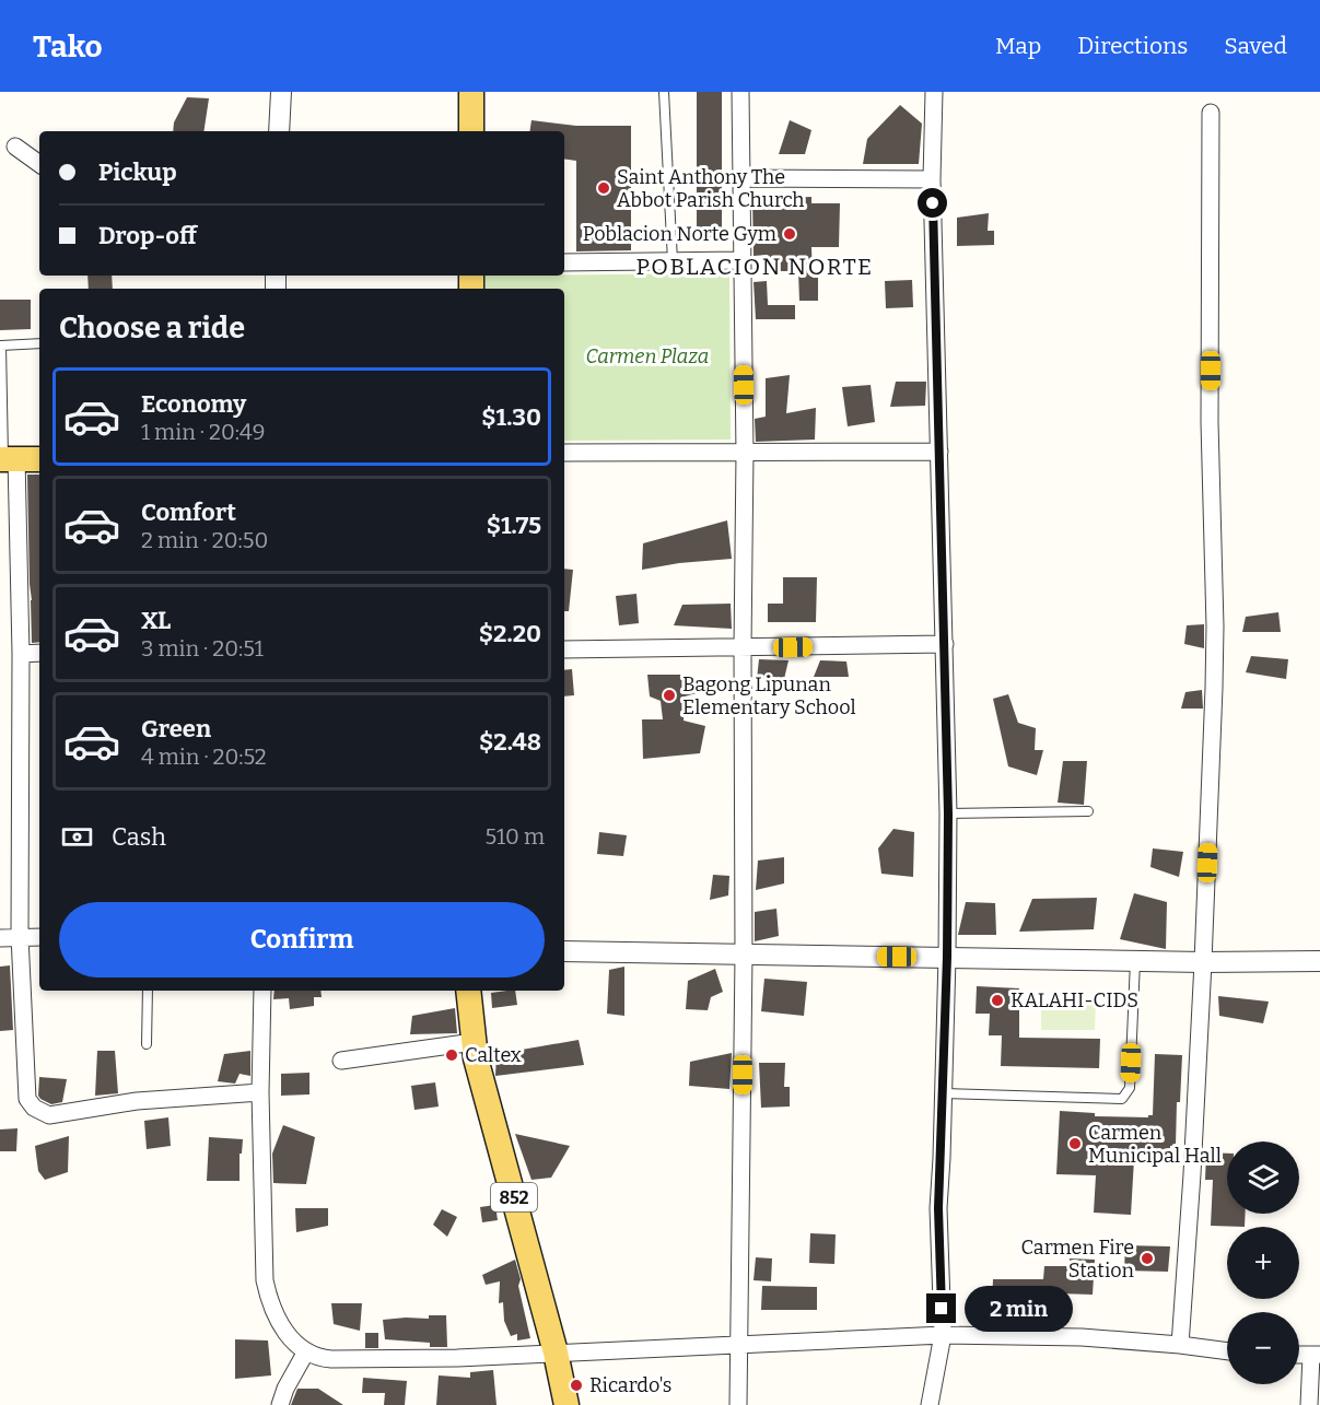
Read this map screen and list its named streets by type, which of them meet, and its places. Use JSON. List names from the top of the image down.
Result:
{
  "streets": {
    "main road": ["852"]
  },
  "districts": ["POBLACION NORTE"],
  "parks": ["Carmen Plaza"],
  "places": [
    "Saint Anthony The Abbot Parish Church",
    "Poblacion Norte Gym",
    "Bagong Lipunan Elementary School",
    "KALAHI-CIDS",
    "Caltex",
    "Carmen Municipal Hall",
    "Carmen Fire Station",
    "Ricardo's"
  ],
  "page": {
    "header": "Tako",
    "nav": ["Map", "Directions", "Saved"],
    "banner": ["Pickup", "Drop-off"],
    "heading": "Choose a ride",
    "list": [
      {
        "name": "Economy",
        "note": "1 min · 20:49",
        "value": "$1.30"
      },
      {
        "name": "Comfort",
        "note": "2 min · 20:50",
        "value": "$1.75"
      },
      {
        "name": "XL",
        "note": "3 min · 20:51",
        "value": "$2.20"
      },
      {
        "name": "Green",
        "note": "4 min · 20:52",
        "value": "$2.48"
      }
    ],
    "pay": ["Cash", "510 m"],
    "buttons": "Confirm",
    "map_buttons": ["+", "−"],
    "bubble": "2 min"
  }
}
